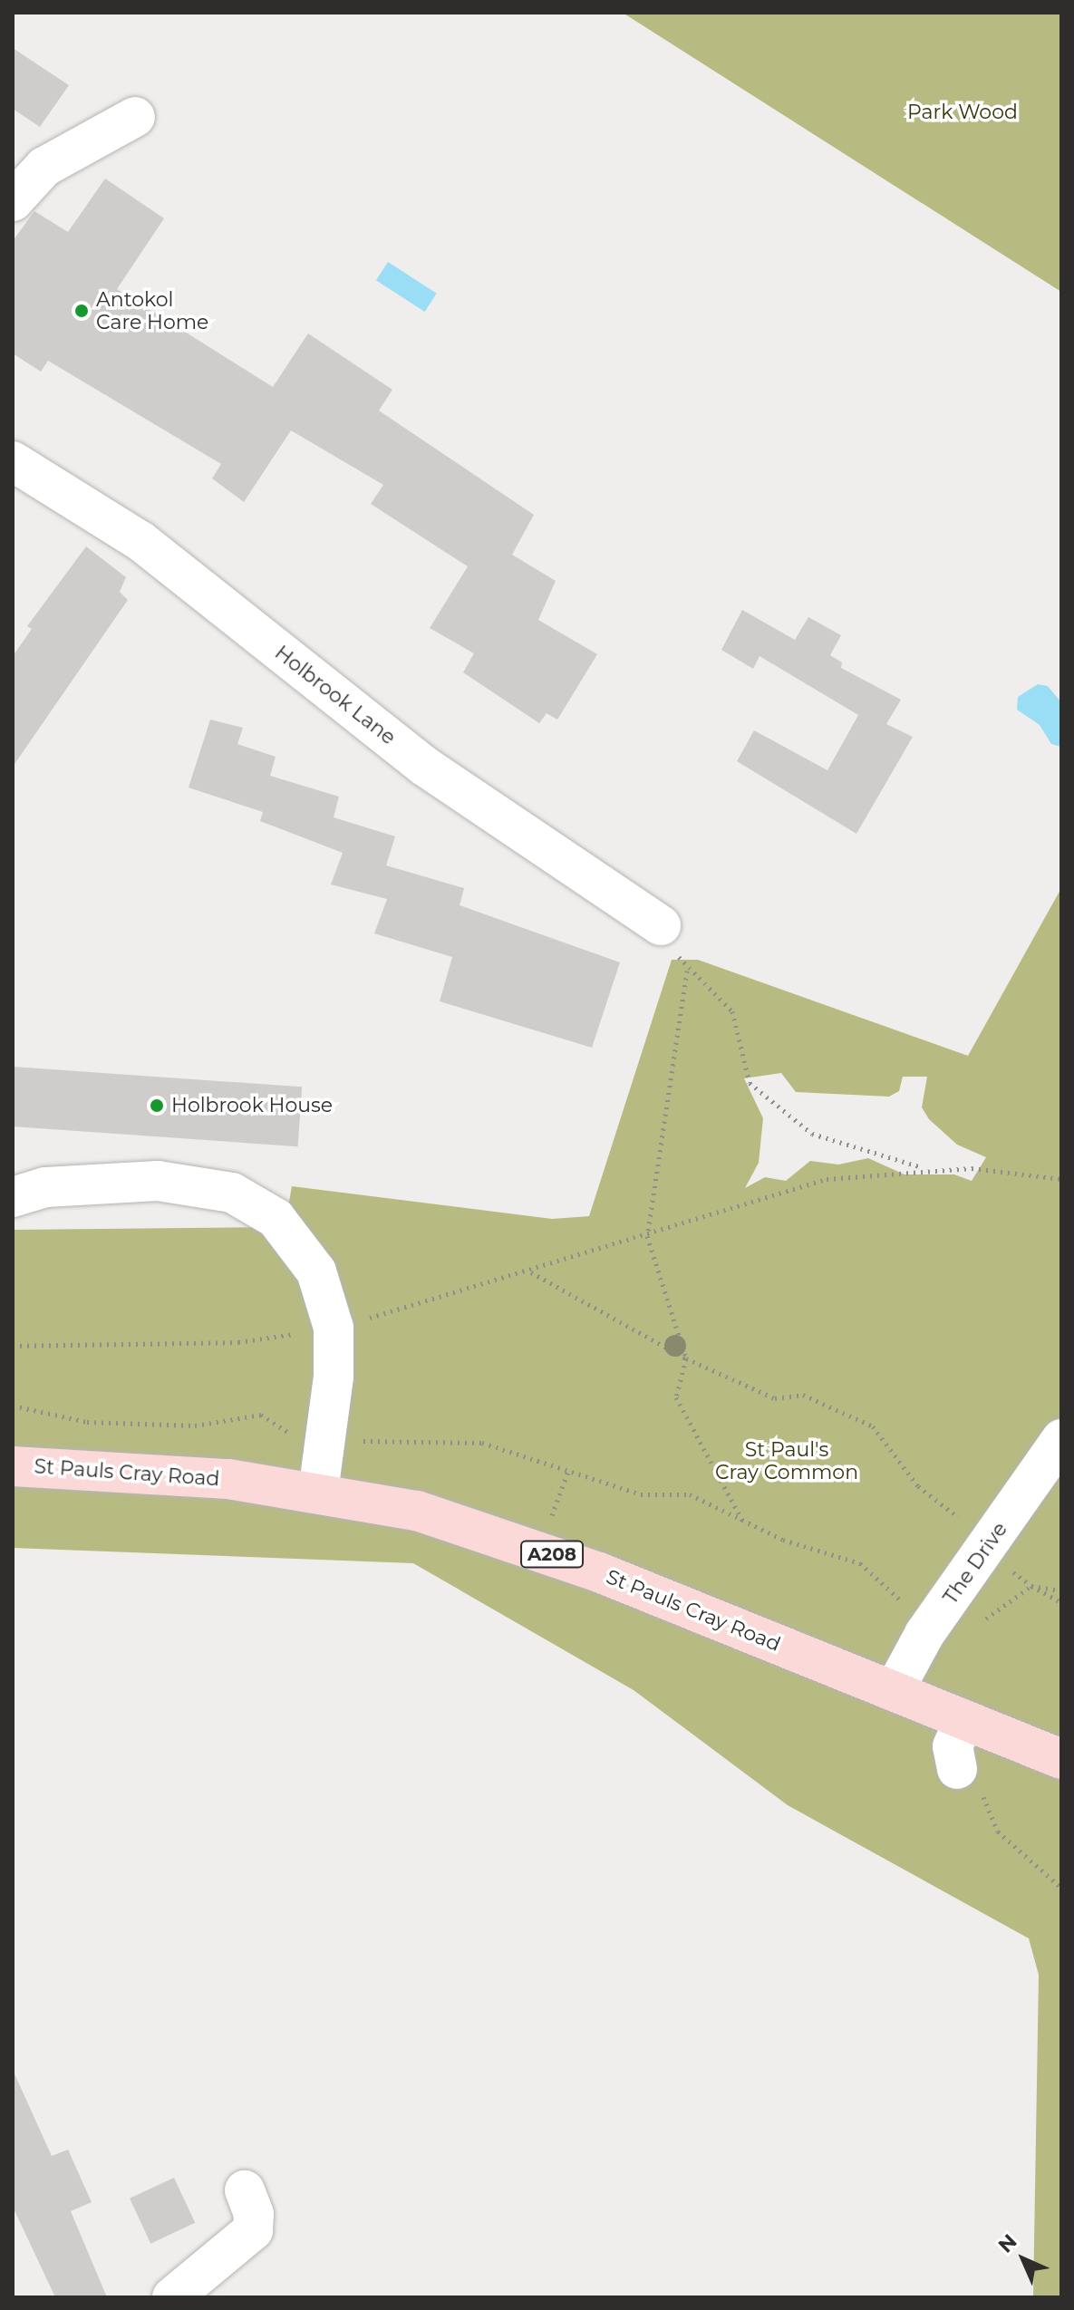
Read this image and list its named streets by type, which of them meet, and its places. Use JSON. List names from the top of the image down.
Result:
{
  "streets": {
    "main road": ["St Pauls Cray Road", "A208"],
    "street": ["Holbrook Lane", "The Drive"]
  },
  "crossings": [
    ["St Pauls Cray Road", "The Drive"]
  ],
  "parks": ["Park Wood", "St Paul's Cray Common"],
  "places": ["Antokol Care Home", "Holbrook House"],
  "north": "top left"
}
